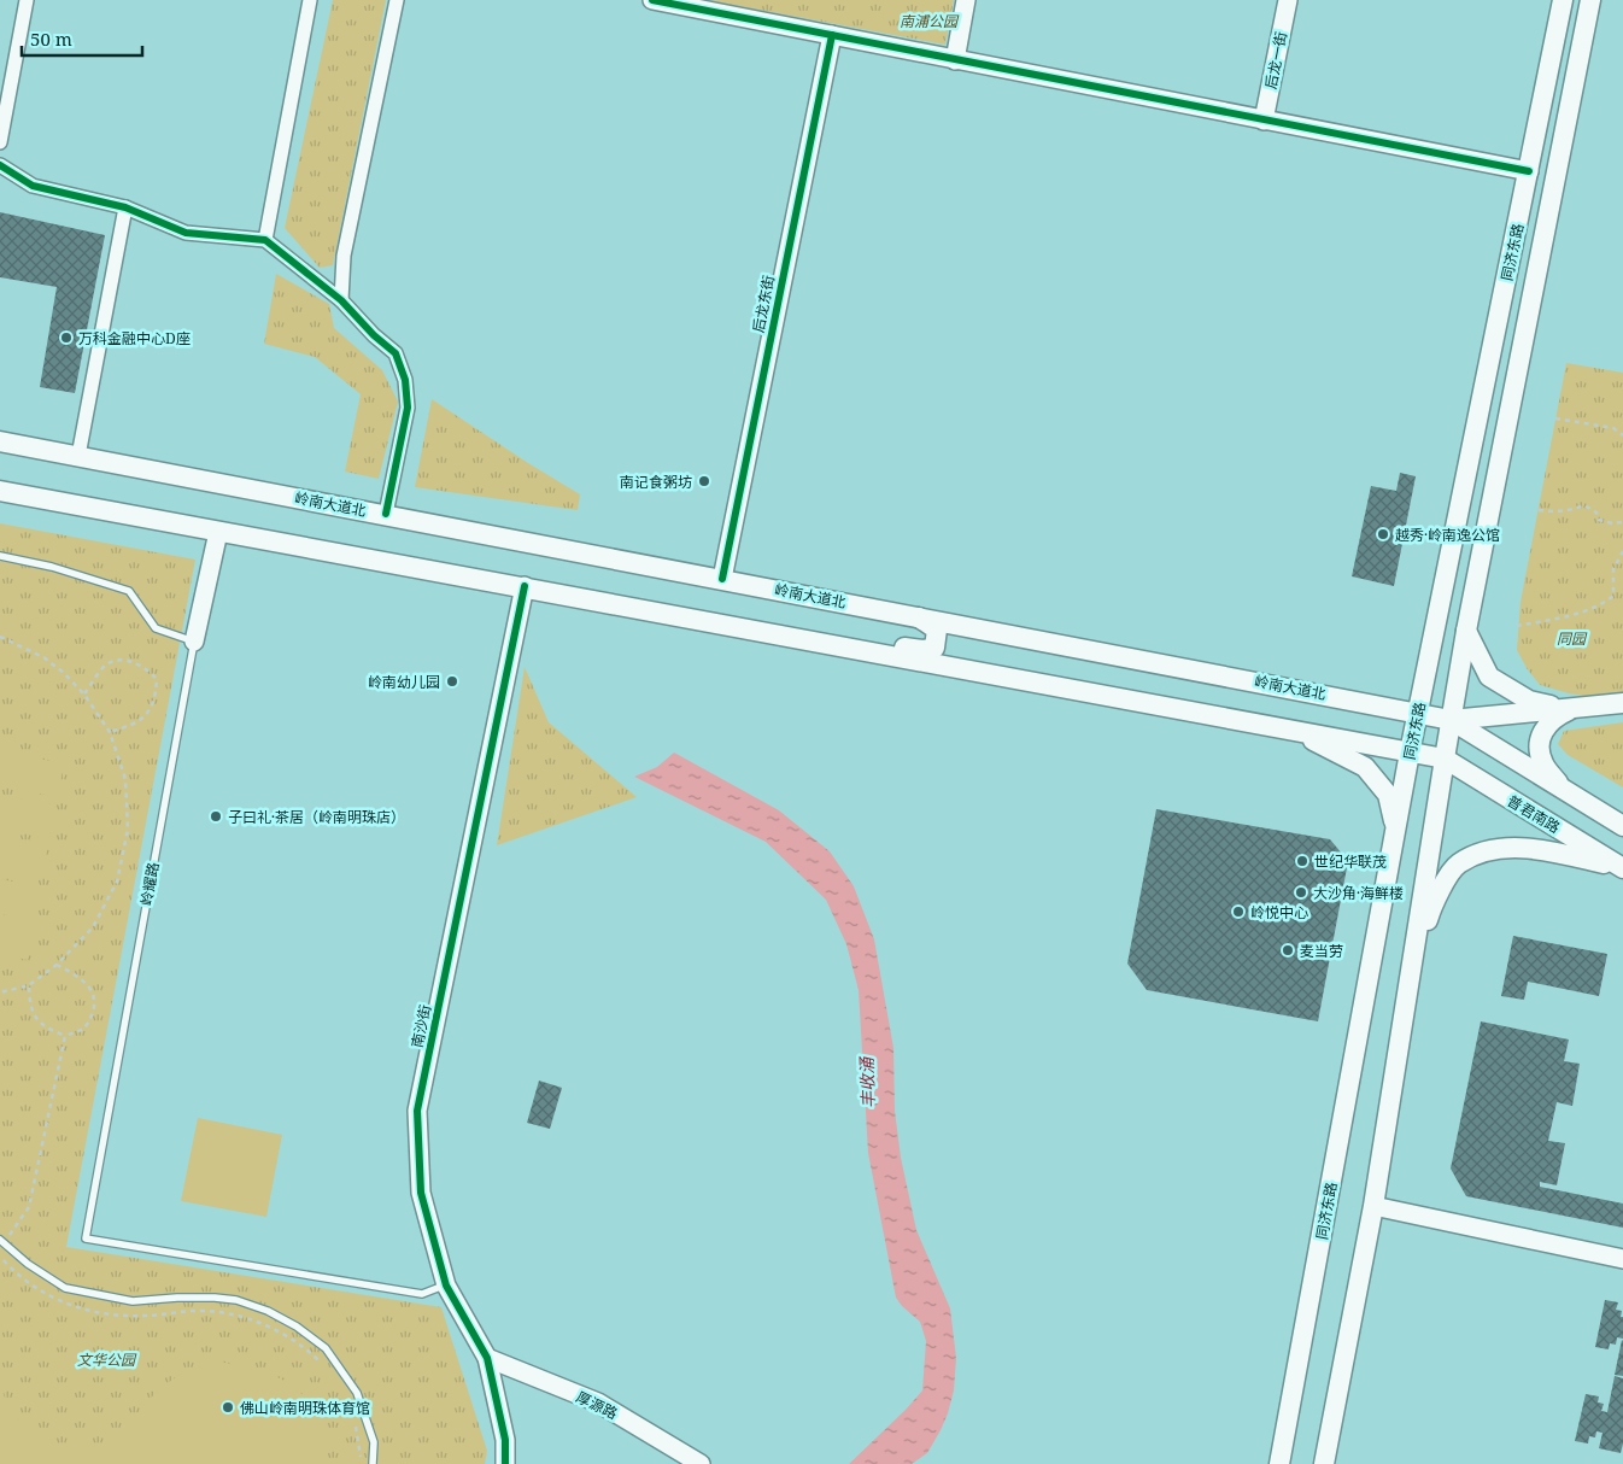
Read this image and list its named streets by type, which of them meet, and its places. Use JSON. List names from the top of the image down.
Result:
{
  "streets": {
    "main road": ["同济东路", "岭南大道北", "普君南路"],
    "street": [
      "后龙一街",
      "后龙东街",
      "岭耀路",
      "南沙街",
      "厚源路"
    ]
  },
  "crossings": [
    ["同济东路", "岭南大道北"],
    ["同济东路", "普君南路"],
    ["后龙东街", "岭南大道北"],
    ["岭耀路", "南沙街"],
    ["南沙街", "厚源路"]
  ],
  "water": ["丰收涌"],
  "parks": ["南浦公园", "同园", "文华公园"],
  "places": [
    "万科金融中心D座",
    "南记食粥坊",
    "越秀·岭南逸公馆",
    "岭南幼儿园",
    "子曰礼·茶居（岭南明珠店）",
    "世纪华联茂",
    "大沙角·海鲜楼",
    "岭悦中心",
    "麦当劳",
    "佛山岭南明珠体育馆"
  ],
  "scale_bar": "50 m"
}
